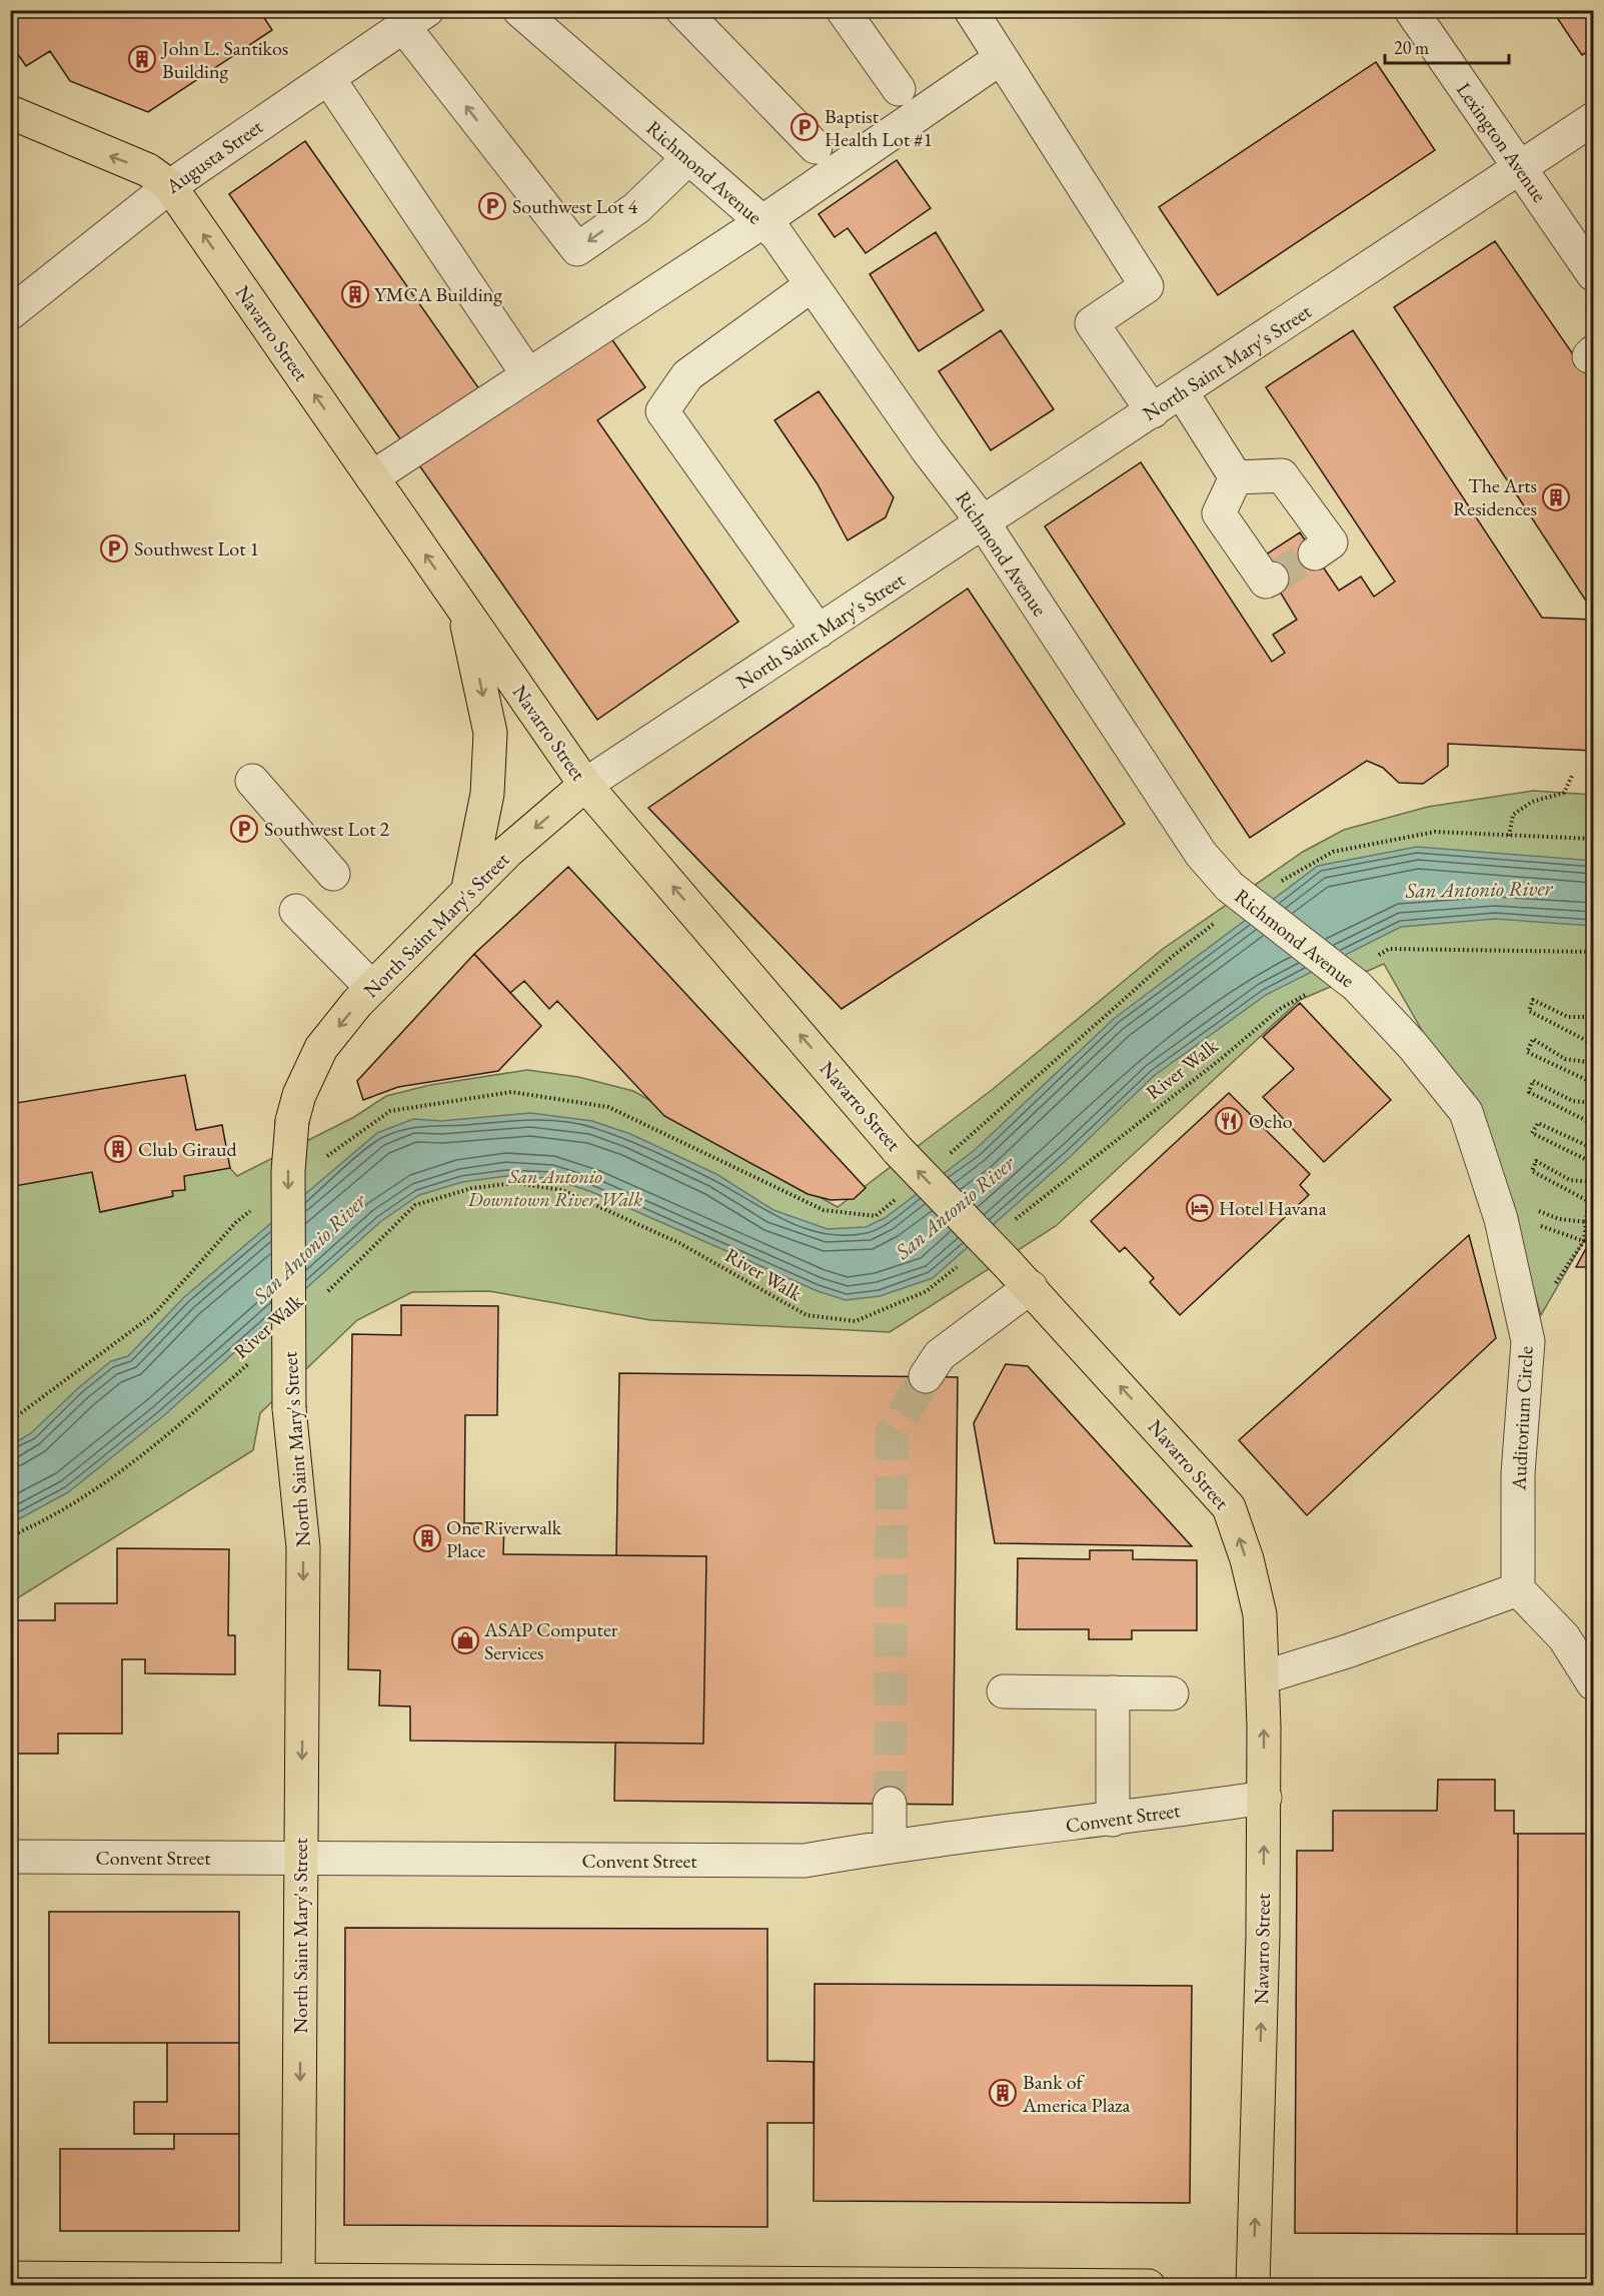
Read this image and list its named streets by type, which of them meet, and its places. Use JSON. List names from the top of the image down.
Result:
{
  "streets": {
    "main road": ["Navarro Street", "North Saint Mary's Street"],
    "street": [
      "Lexington Avenue",
      "Augusta Street",
      "Richmond Avenue",
      "Auditorium Circle",
      "Convent Street"
    ],
    "path": ["River Walk"]
  },
  "crossings": [
    ["Lexington Avenue", "North Saint Mary's Street"],
    ["Augusta Street", "Navarro Street"],
    ["Richmond Avenue", "North Saint Mary's Street"],
    ["Richmond Avenue", "Auditorium Circle"],
    ["Navarro Street", "North Saint Mary's Street"],
    ["Navarro Street", "Convent Street"],
    ["North Saint Mary's Street", "Convent Street"]
  ],
  "one_way": ["Navarro Street", "North Saint Mary's Street"],
  "water": ["San Antonio River"],
  "parks": ["San Antonio Downtown River Walk"],
  "places": {
    "building": [
      "John L. Santikos Building",
      "YMCA Building",
      "The Arts Residences",
      "Club Giraud",
      "One Riverwalk Place",
      "Bank of America Plaza"
    ],
    "parking": [
      "Baptist Health Lot #1",
      "Southwest Lot 4",
      "Southwest Lot 1",
      "Southwest Lot 2"
    ],
    "restaurant": ["Ocho"],
    "hotel": ["Hotel Havana"],
    "shop": ["ASAP Computer Services"]
  },
  "scale_bar": "20 m"
}
